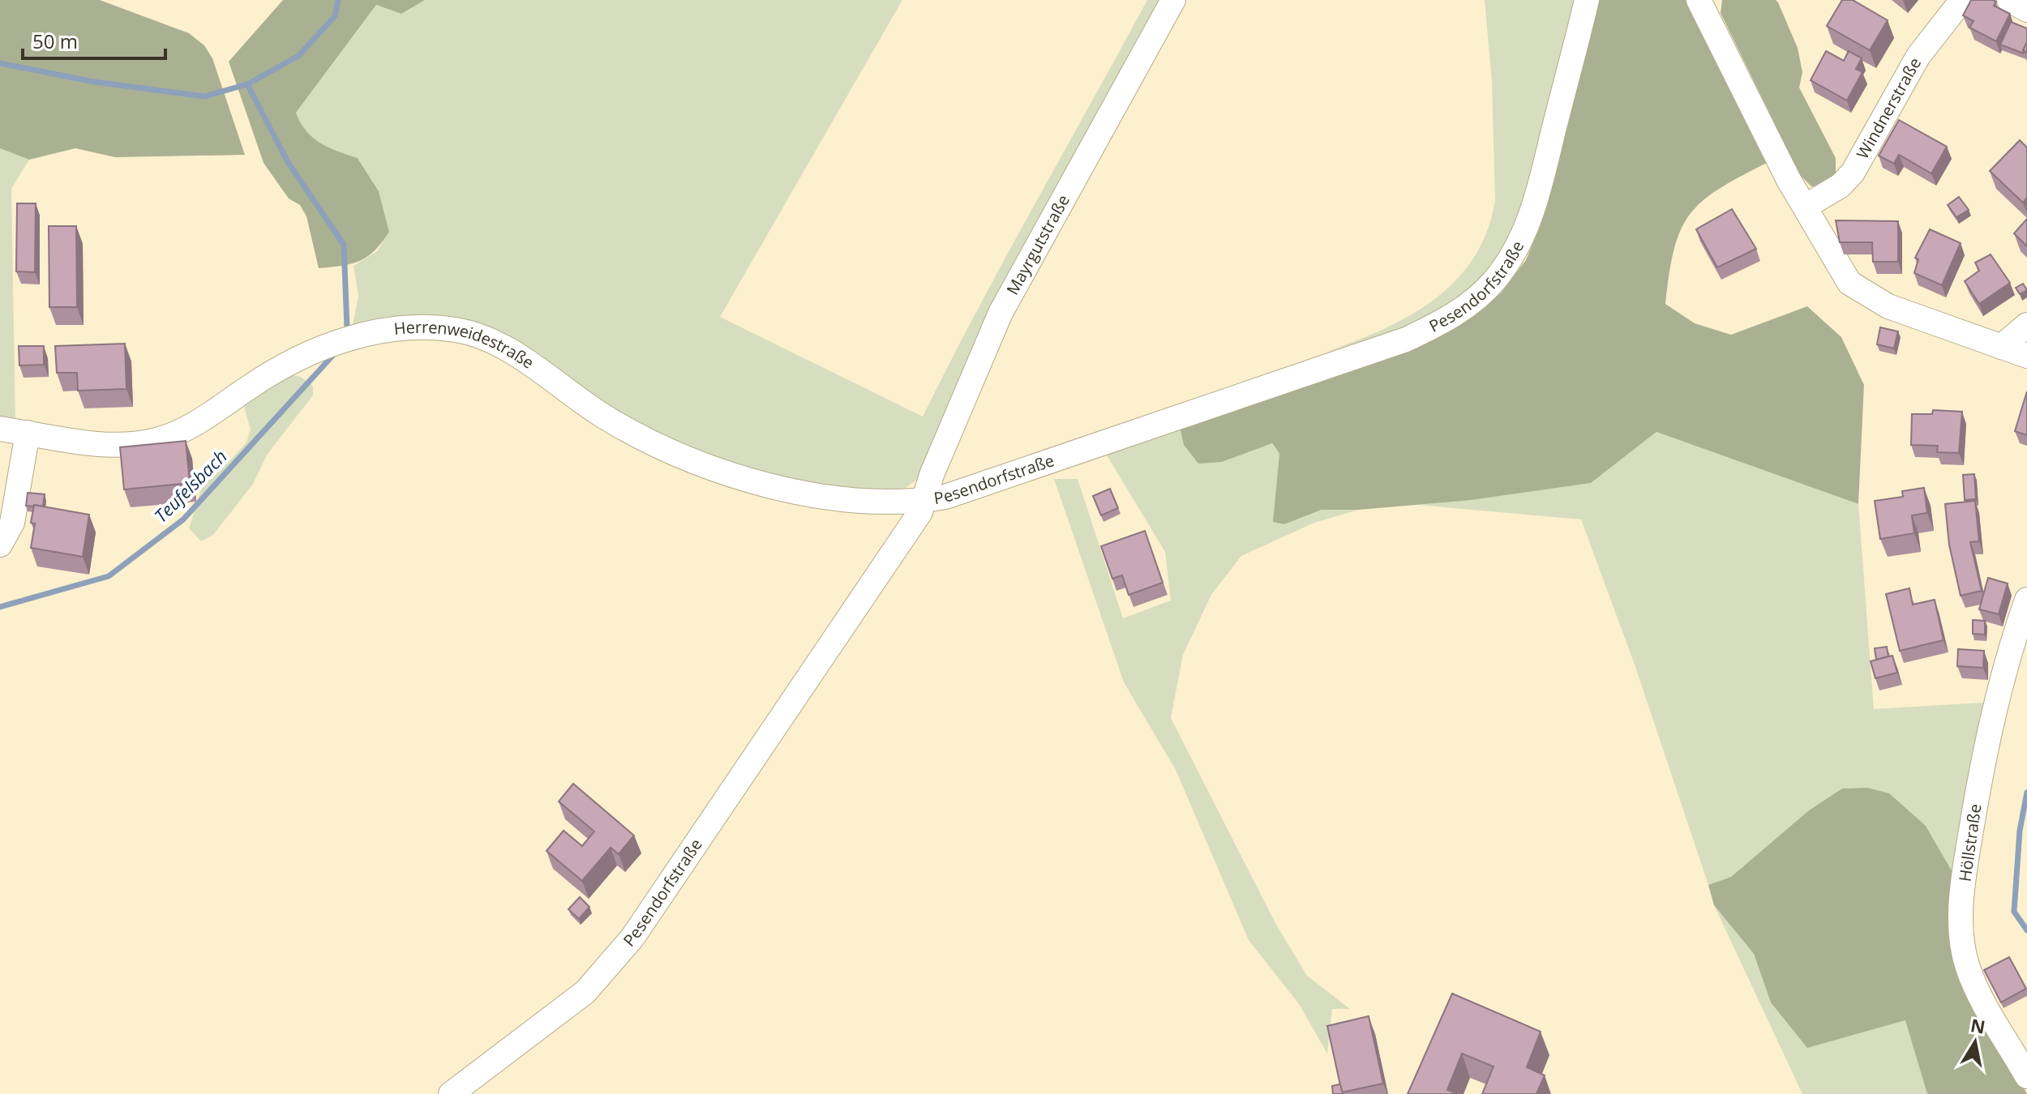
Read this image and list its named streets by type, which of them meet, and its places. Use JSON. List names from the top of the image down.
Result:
{
  "streets": {
    "street": [
      "Windnerstraße",
      "Mayrgutstraße",
      "Pesendorfstraße",
      "Herrenweidestraße",
      "Höllstraße"
    ]
  },
  "crossings": [
    ["Mayrgutstraße", "Pesendorfstraße"],
    ["Mayrgutstraße", "Herrenweidestraße"],
    ["Pesendorfstraße", "Herrenweidestraße"]
  ],
  "water": ["Teufelsbach"],
  "scale_bar": "50 m",
  "north": "top"
}
